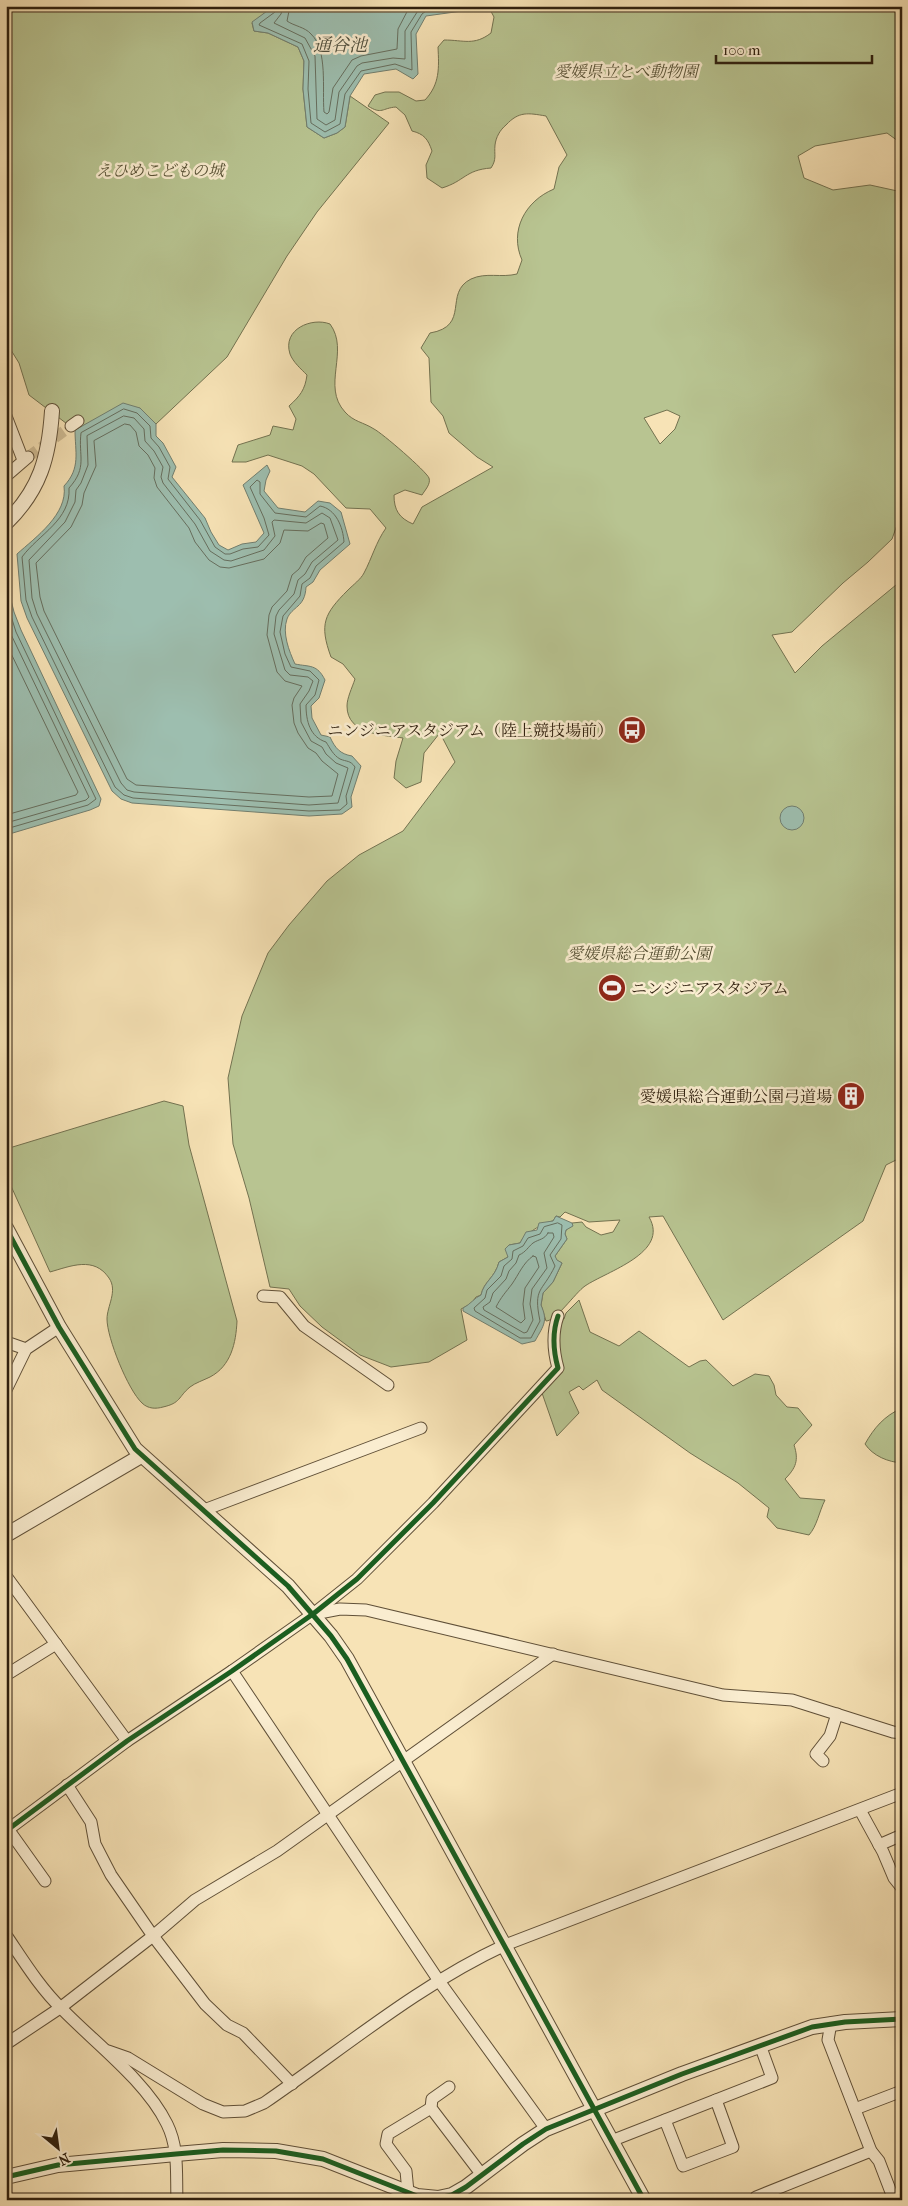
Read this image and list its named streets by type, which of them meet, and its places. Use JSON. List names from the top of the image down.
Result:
{
  "water": ["通谷池"],
  "parks": ["愛媛県立とべ動物園", "えひめこどもの城", "愛媛県総合運動公園"],
  "places": {
    "bus stop": ["ニンジニアスタジアム（陸上競技場前）"],
    "sports": ["ニンジニアスタジアム"],
    "building": ["愛媛県総合運動公園弓道場"]
  },
  "scale_bar": "100 m",
  "north": "bottom right"
}
